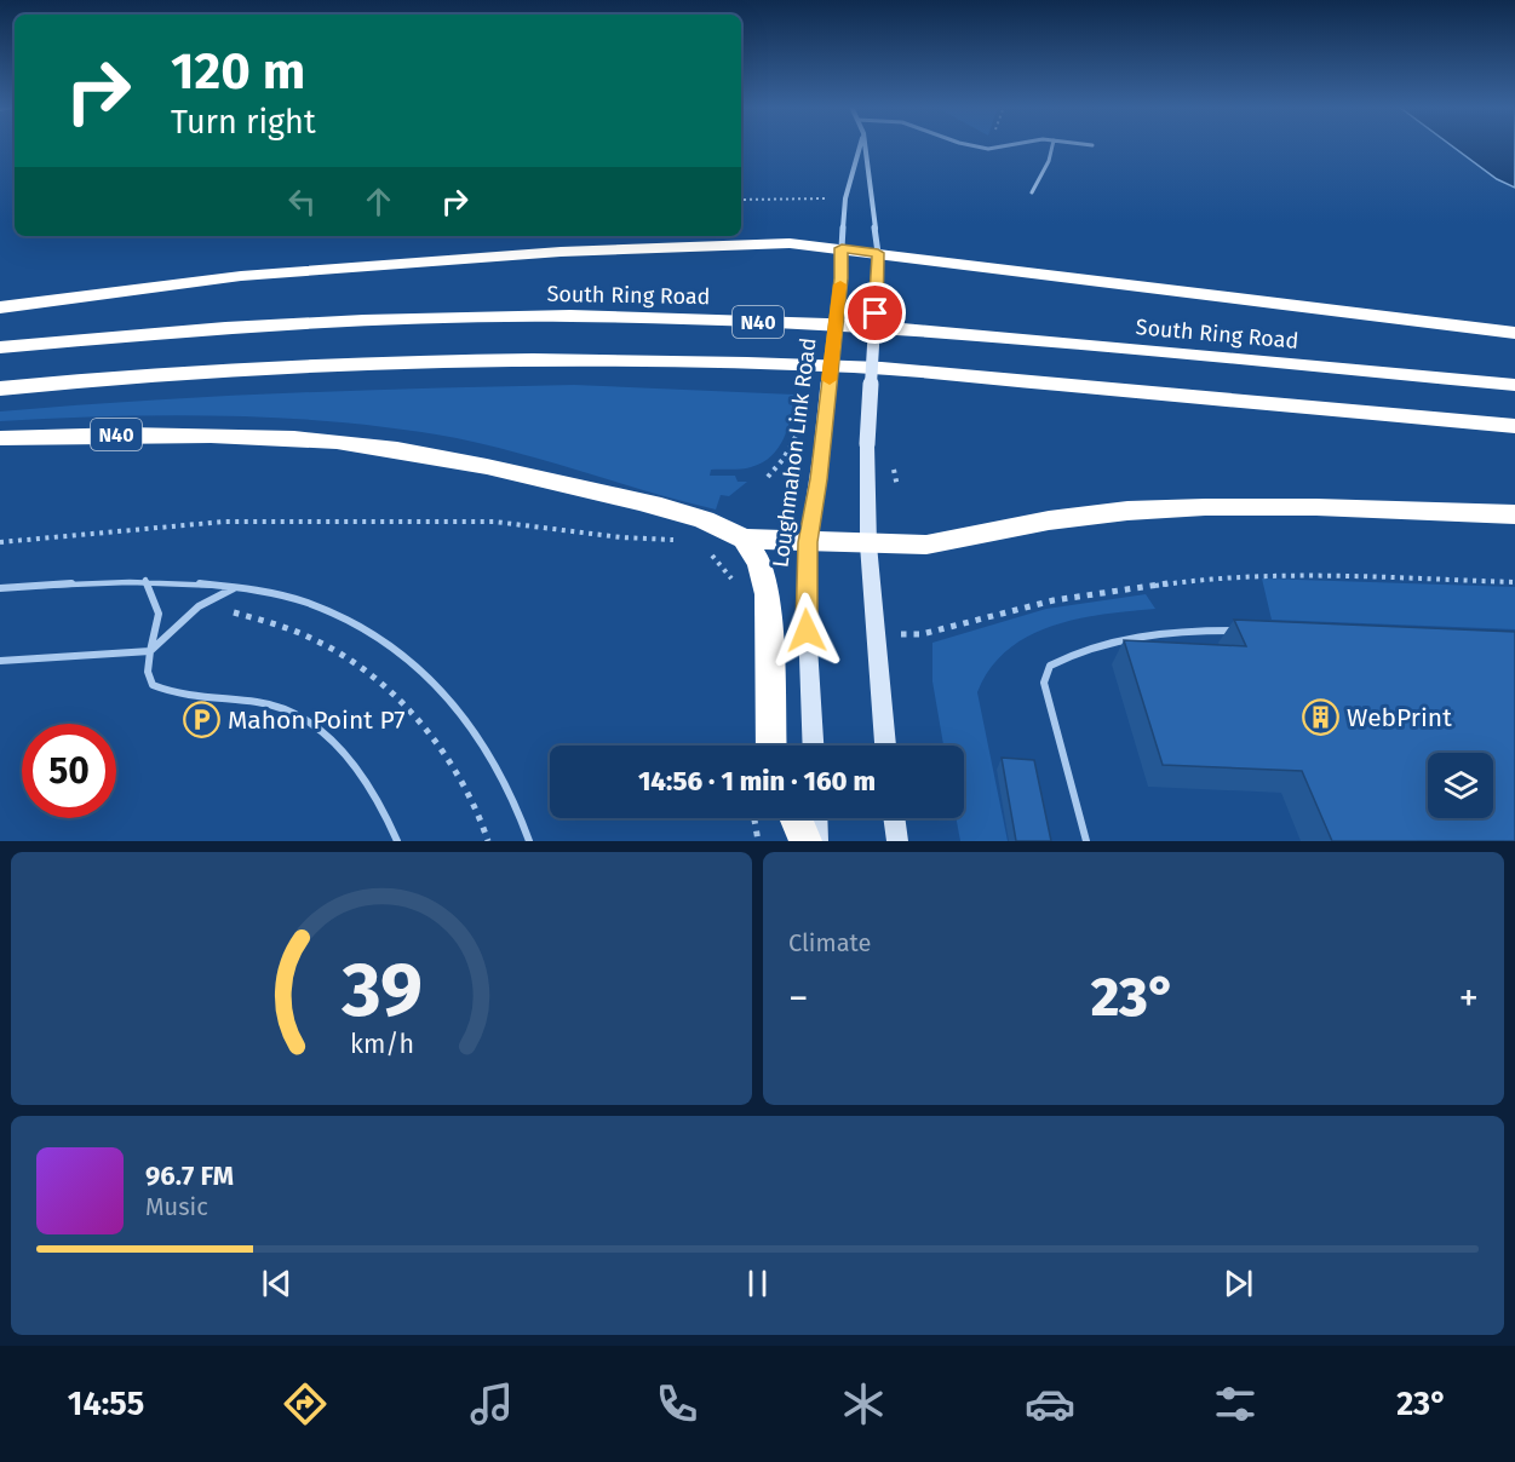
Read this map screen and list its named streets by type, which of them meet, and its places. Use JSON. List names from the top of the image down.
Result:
{
  "streets": {
    "highway": ["South Ring Road", "N40"],
    "main road": ["Loughmahon Link Road"]
  },
  "places": {
    "building": ["WebPrint"],
    "parking": ["Mahon Point P7"]
  },
  "page": {
    "turn": ["120 m", "Turn right"],
    "limit": "50",
    "trip": "14:56 · 1 min · 160 m",
    "tile": "Climate",
    "heat": ["−", "23°", "+"],
    "song": ["96.7 FM", "Music"],
    "tabs": ["14:55", "23°"],
    "gauge": ["39", "km/h"]
  }
}
